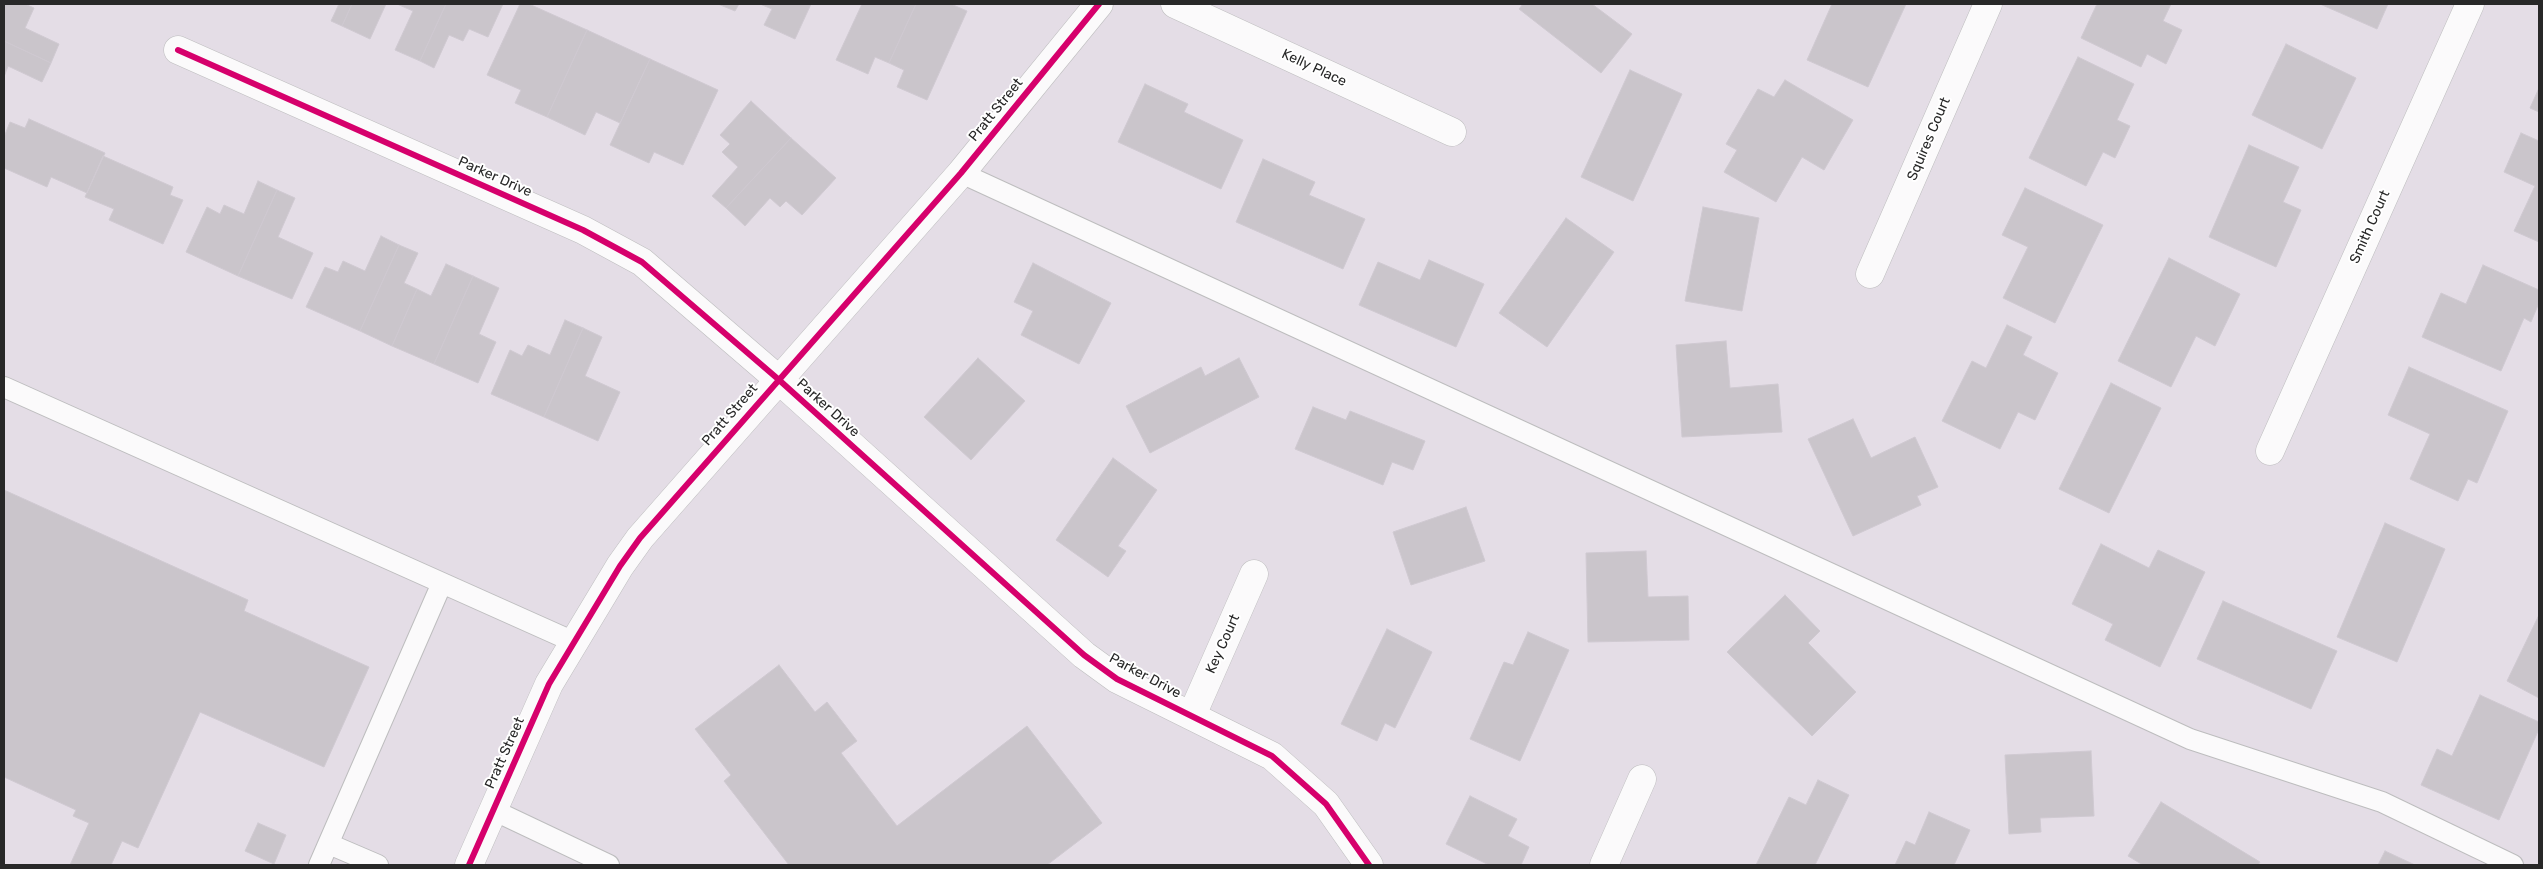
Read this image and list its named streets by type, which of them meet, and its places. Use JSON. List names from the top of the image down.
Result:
{
  "streets": {
    "street": [
      "Kelly Place",
      "Pratt Street",
      "Squires Court",
      "Parker Drive",
      "Smith Court",
      "Key Court"
    ]
  },
  "crossings": [
    ["Pratt Street", "Parker Drive"],
    ["Parker Drive", "Key Court"]
  ]
}
